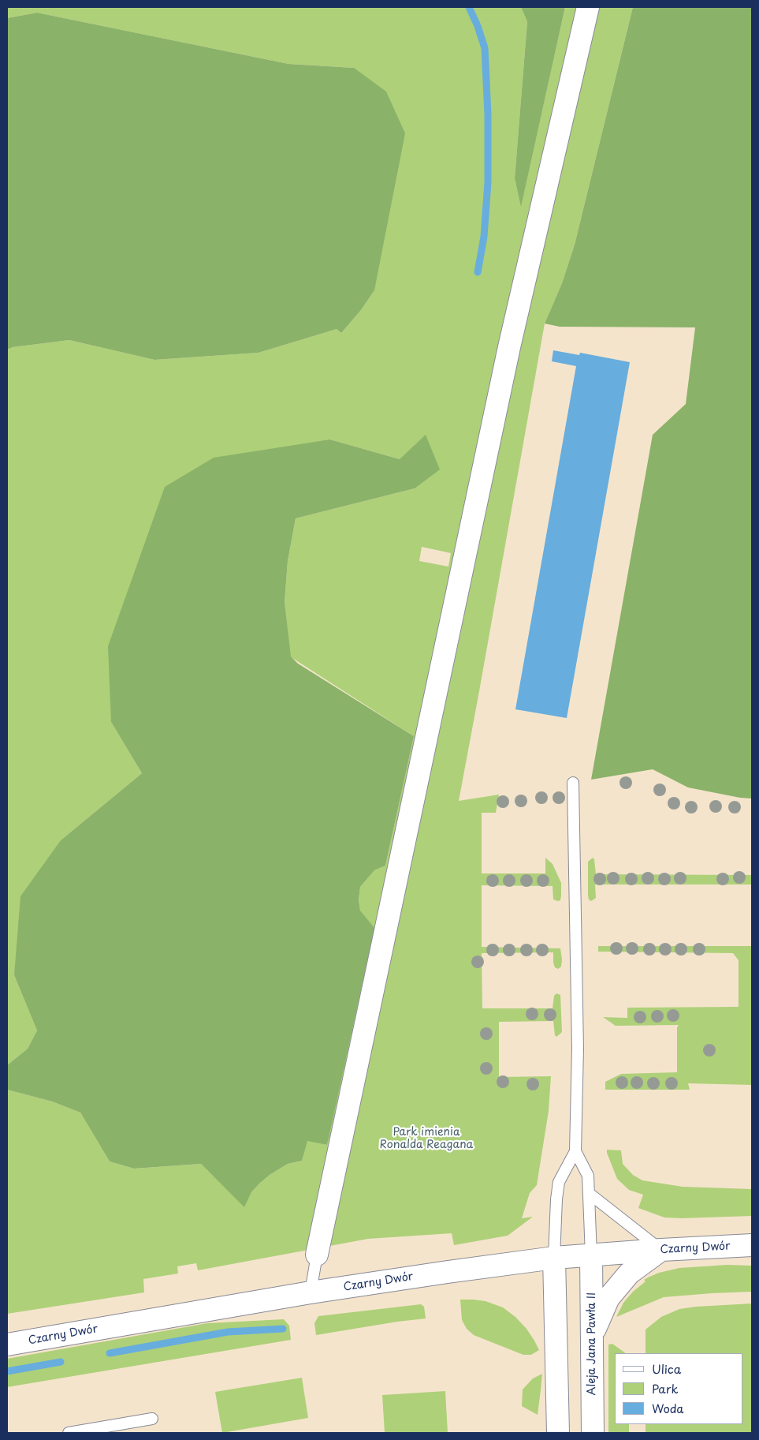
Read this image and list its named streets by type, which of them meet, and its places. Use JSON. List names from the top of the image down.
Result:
{
  "streets": {
    "street": ["Czarny Dwór", "Aleja Jana Pawła II"]
  },
  "crossings": [
    ["Czarny Dwór", "Aleja Jana Pawła II"]
  ],
  "parks": ["Park imienia Ronalda Reagana"],
  "legend": ["Ulica", "Park", "Woda"]
}
